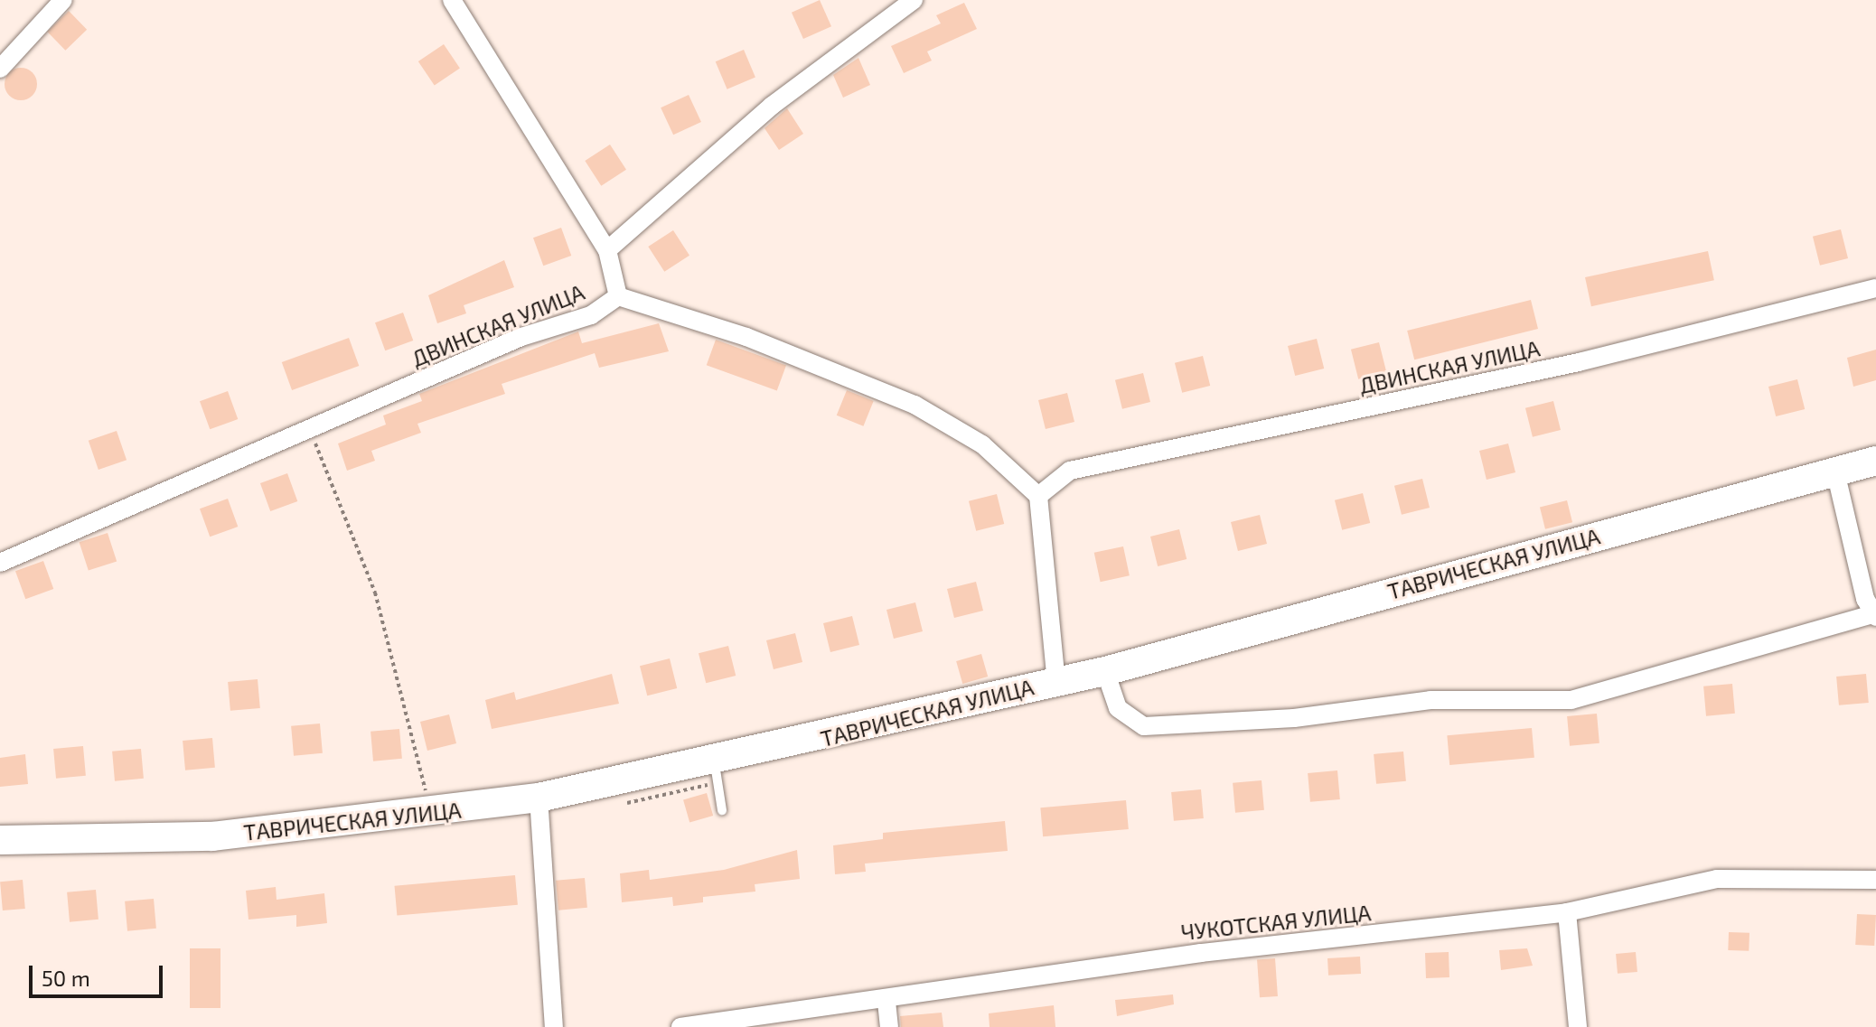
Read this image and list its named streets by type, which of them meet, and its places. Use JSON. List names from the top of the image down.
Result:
{
  "streets": {
    "main road": ["ТАВРИЧЕСКАЯ УЛИЦА"],
    "street": ["ДВИНСКАЯ УЛИЦА", "ЧУКОТСКАЯ УЛИЦА"]
  },
  "scale_bar": "50 m"
}
